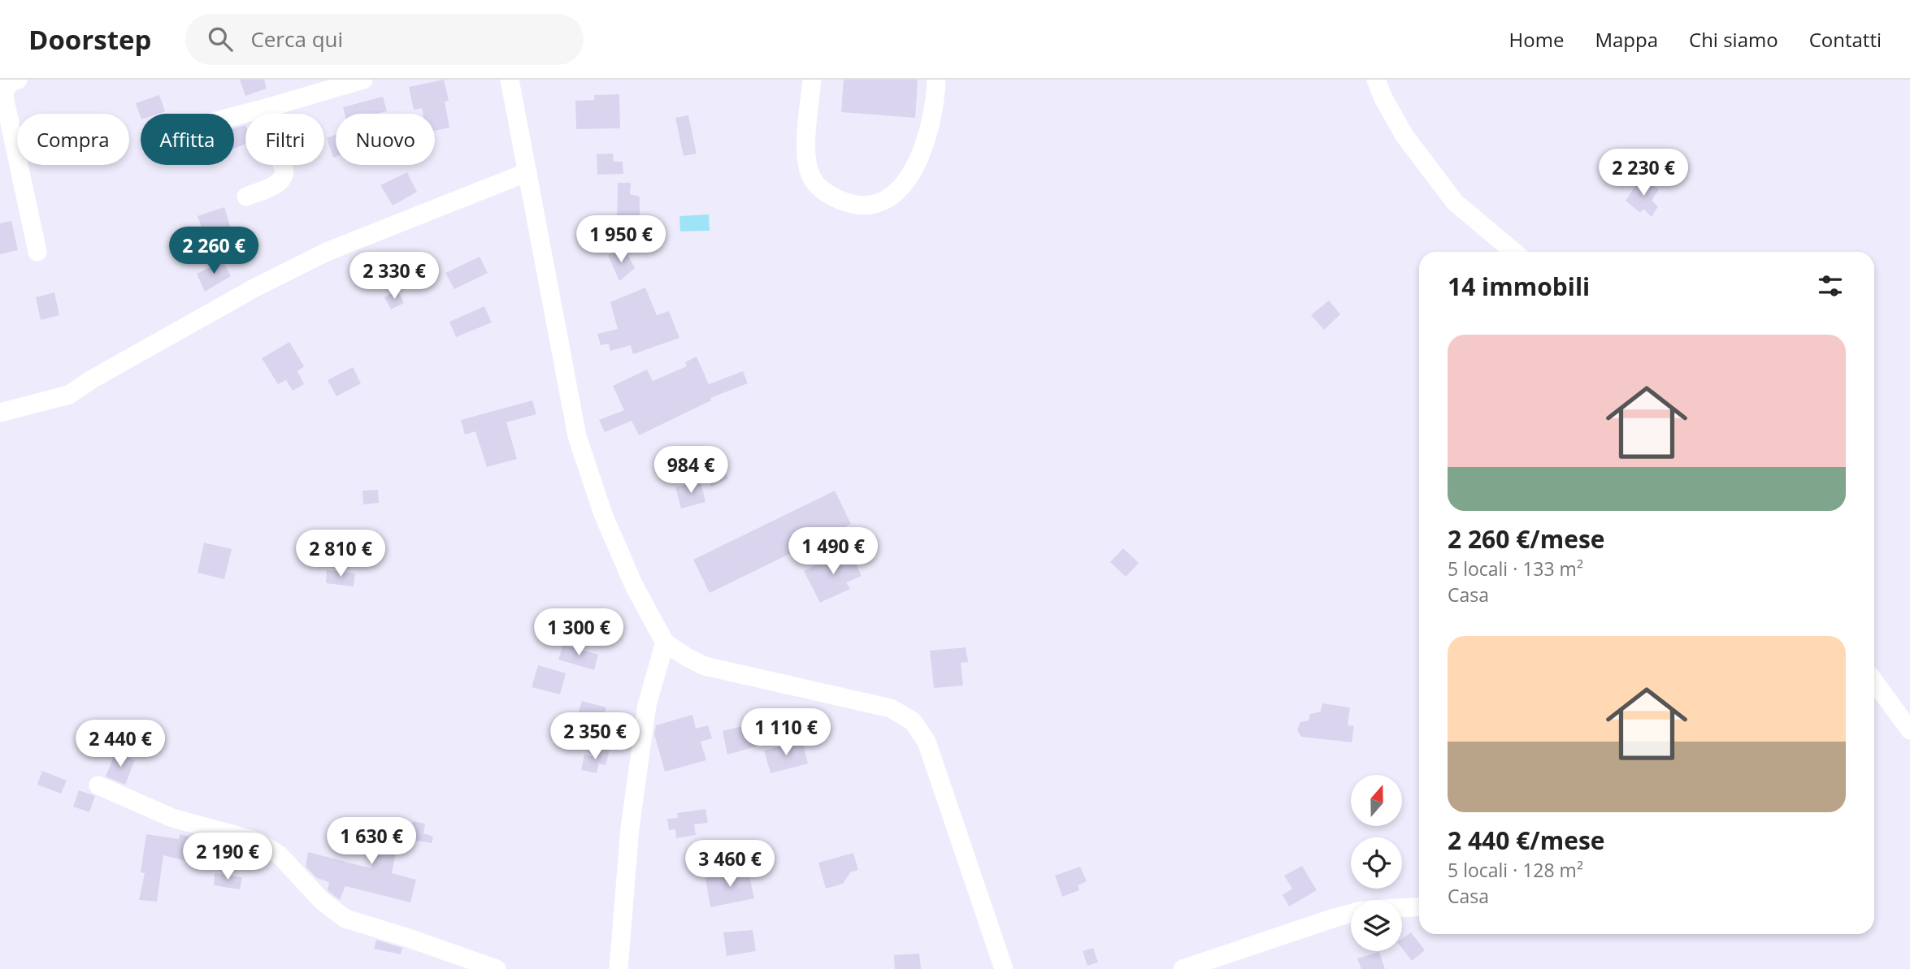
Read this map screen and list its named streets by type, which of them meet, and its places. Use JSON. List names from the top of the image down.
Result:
{
  "north": "top",
  "page": {
    "header": "Doorstep",
    "search": "Cerca qui",
    "nav": [
      "Home",
      "Mappa",
      "Chi siamo",
      "Contatti"
    ],
    "chip": [
      "Compra",
      "Affitta",
      "Filtri",
      "Nuovo"
    ],
    "price": [
      "2 230 €",
      "1 950 €",
      "2 260 €",
      "2 330 €",
      "984 €",
      "1 490 €",
      "2 810 €",
      "1 300 €",
      "1 110 €",
      "2 350 €",
      "2 440 €",
      "1 630 €",
      "2 190 €",
      "3 460 €"
    ],
    "heading": "14 immobili",
    "list": [
      {
        "name": "2 260 €/mese",
        "note": "5 locali · 133 m² · Casa"
      },
      {
        "name": "2 440 €/mese",
        "note": "5 locali · 128 m² · Casa"
      }
    ]
  }
}
